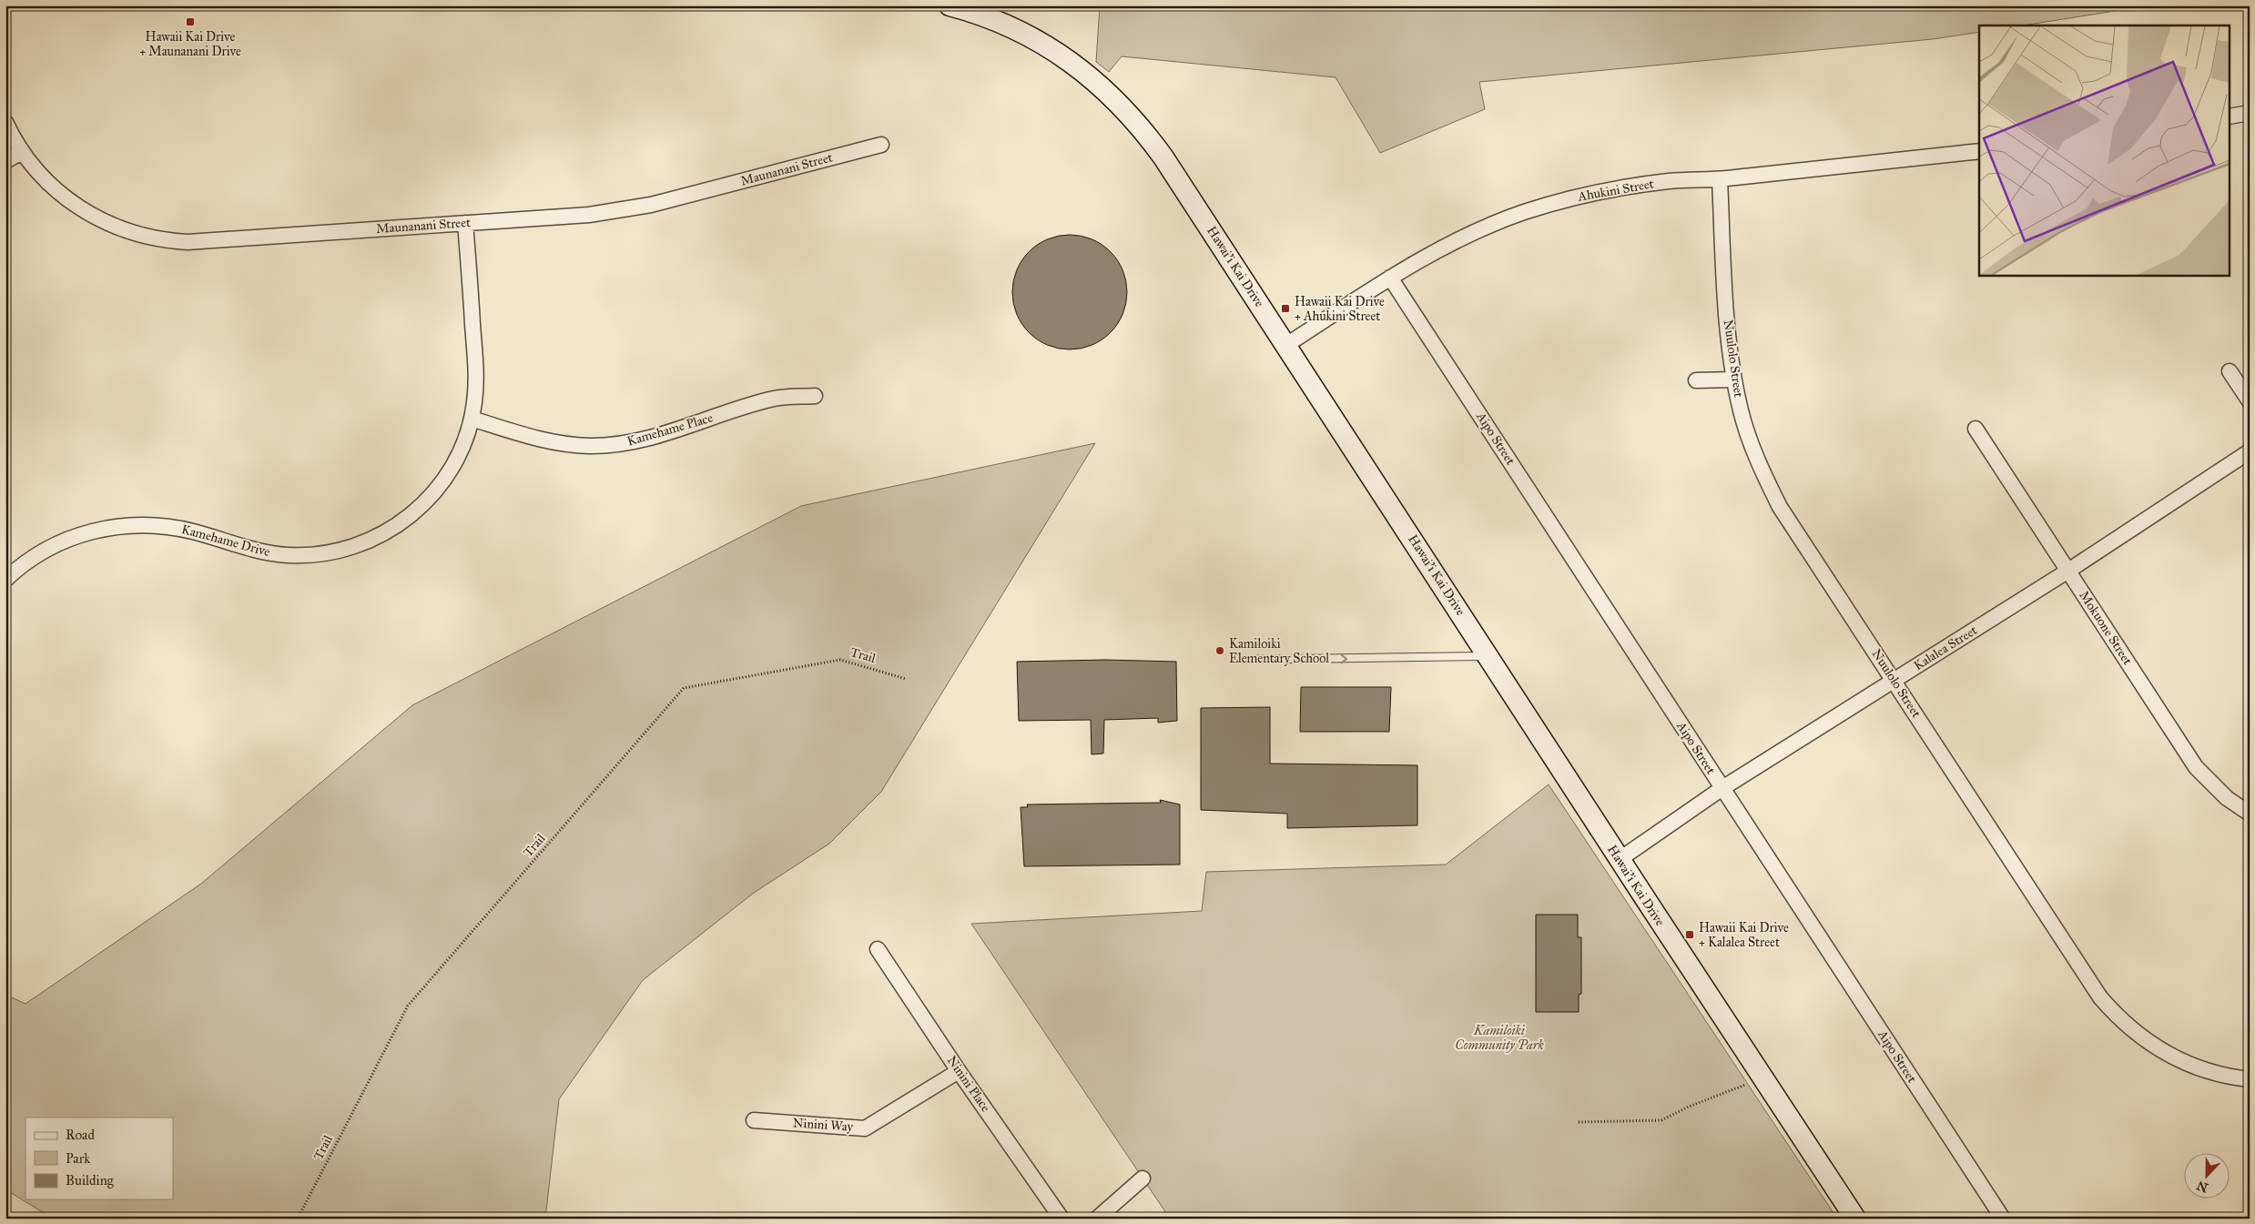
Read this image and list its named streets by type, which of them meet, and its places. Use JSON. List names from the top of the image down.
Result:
{
  "streets": {
    "main road": ["Hawai’i Kai Drive"],
    "street": [
      "Maunanani Street",
      "Ahukini Street",
      "Nuulolo Street",
      "Kamehame Place",
      "Aipo Street",
      "Kamehame Drive",
      "Mokuone Street",
      "Kalalea Street",
      "Ninini Place",
      "Ninini Way"
    ],
    "path": ["Trail"]
  },
  "crossings": [
    ["Maunanani Street", "Kamehame Drive"],
    ["Ahukini Street", "Hawai’i Kai Drive"],
    ["Ahukini Street", "Nuulolo Street"],
    ["Ahukini Street", "Aipo Street"],
    ["Hawai’i Kai Drive", "Kalalea Street"],
    ["Nuulolo Street", "Kalalea Street"],
    ["Kamehame Place", "Kamehame Drive"],
    ["Aipo Street", "Kalalea Street"],
    ["Mokuone Street", "Kalalea Street"],
    ["Ninini Place", "Ninini Way"]
  ],
  "parks": ["Kamiloiki Community Park"],
  "places": {
    "transit": ["Hawaii Kai Drive + Maunanani Drive", "Hawaii Kai Drive + Ahukini Street", "Hawaii Kai Drive + Kalalea Street"],
    "other": ["Kamiloiki Elementary School"]
  },
  "legend": ["Road", "Park", "Building"],
  "north": "bottom"
}
